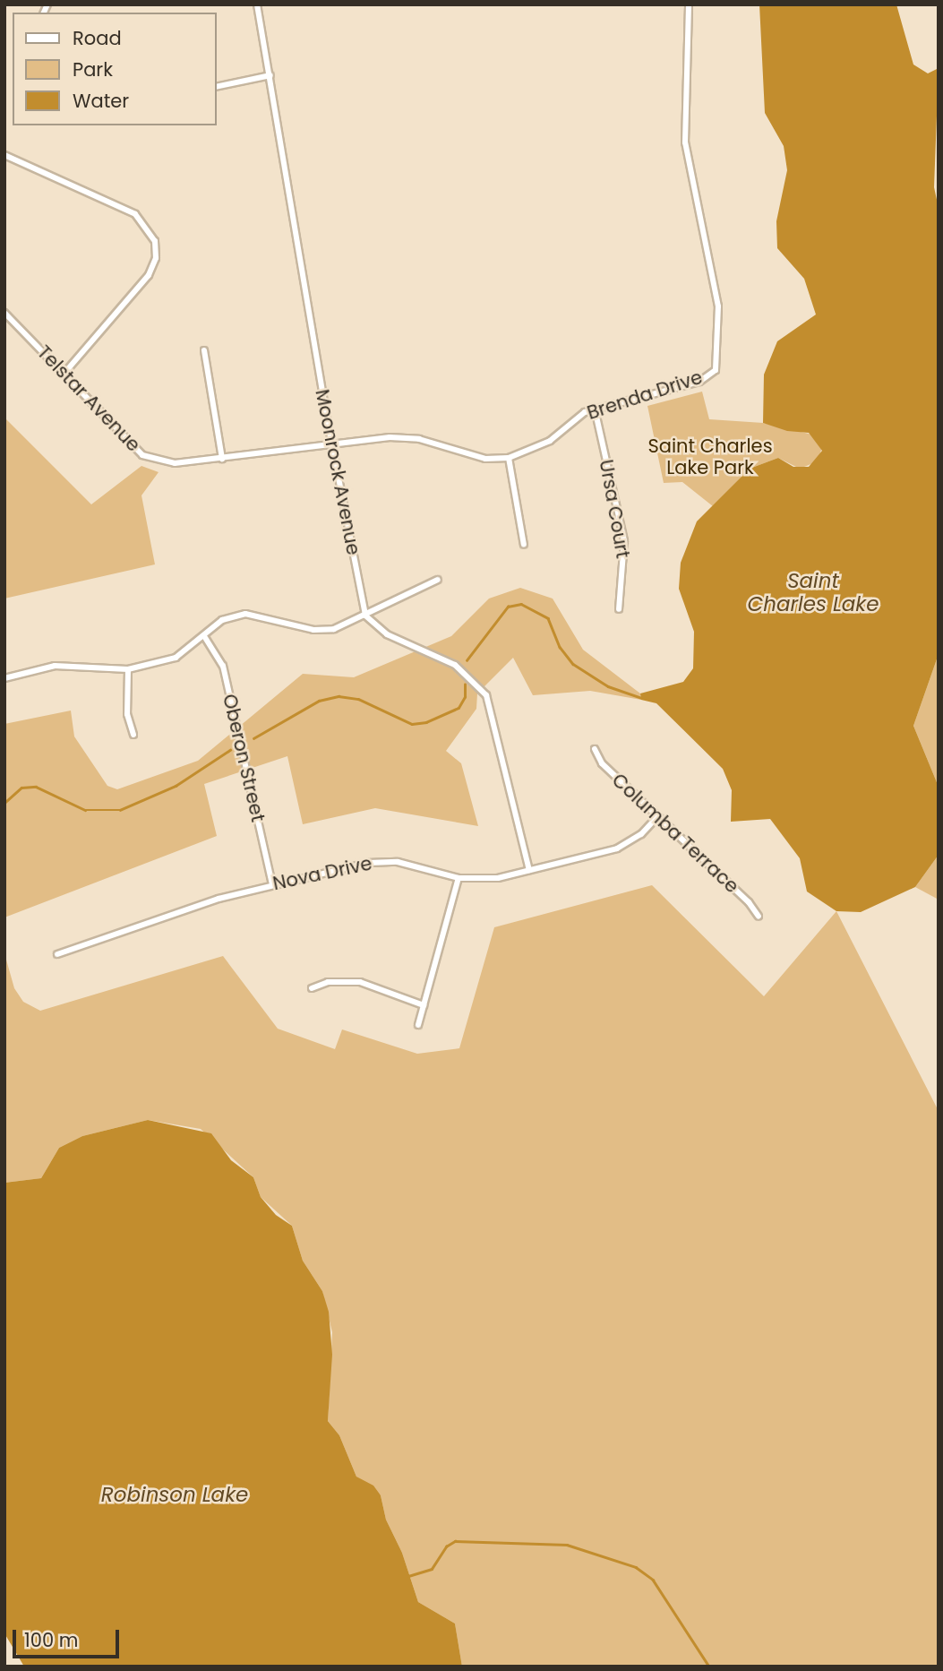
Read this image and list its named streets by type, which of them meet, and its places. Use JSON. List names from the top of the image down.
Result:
{
  "streets": {
    "street": [
      "Brenda Drive",
      "Telstar Avenue",
      "Moonrock Avenue",
      "Ursa Court",
      "Oberon Street",
      "Columba Terrace",
      "Nova Drive"
    ]
  },
  "crossings": [
    ["Brenda Drive", "Telstar Avenue"],
    ["Brenda Drive", "Moonrock Avenue"],
    ["Brenda Drive", "Ursa Court"],
    ["Telstar Avenue", "Moonrock Avenue"],
    ["Oberon Street", "Nova Drive"],
    ["Columba Terrace", "Nova Drive"]
  ],
  "water": ["Saint Charles Lake", "Robinson Lake"],
  "parks": ["Saint Charles Lake Park"],
  "legend": ["Road", "Park", "Water"],
  "scale_bar": "100 m"
}
